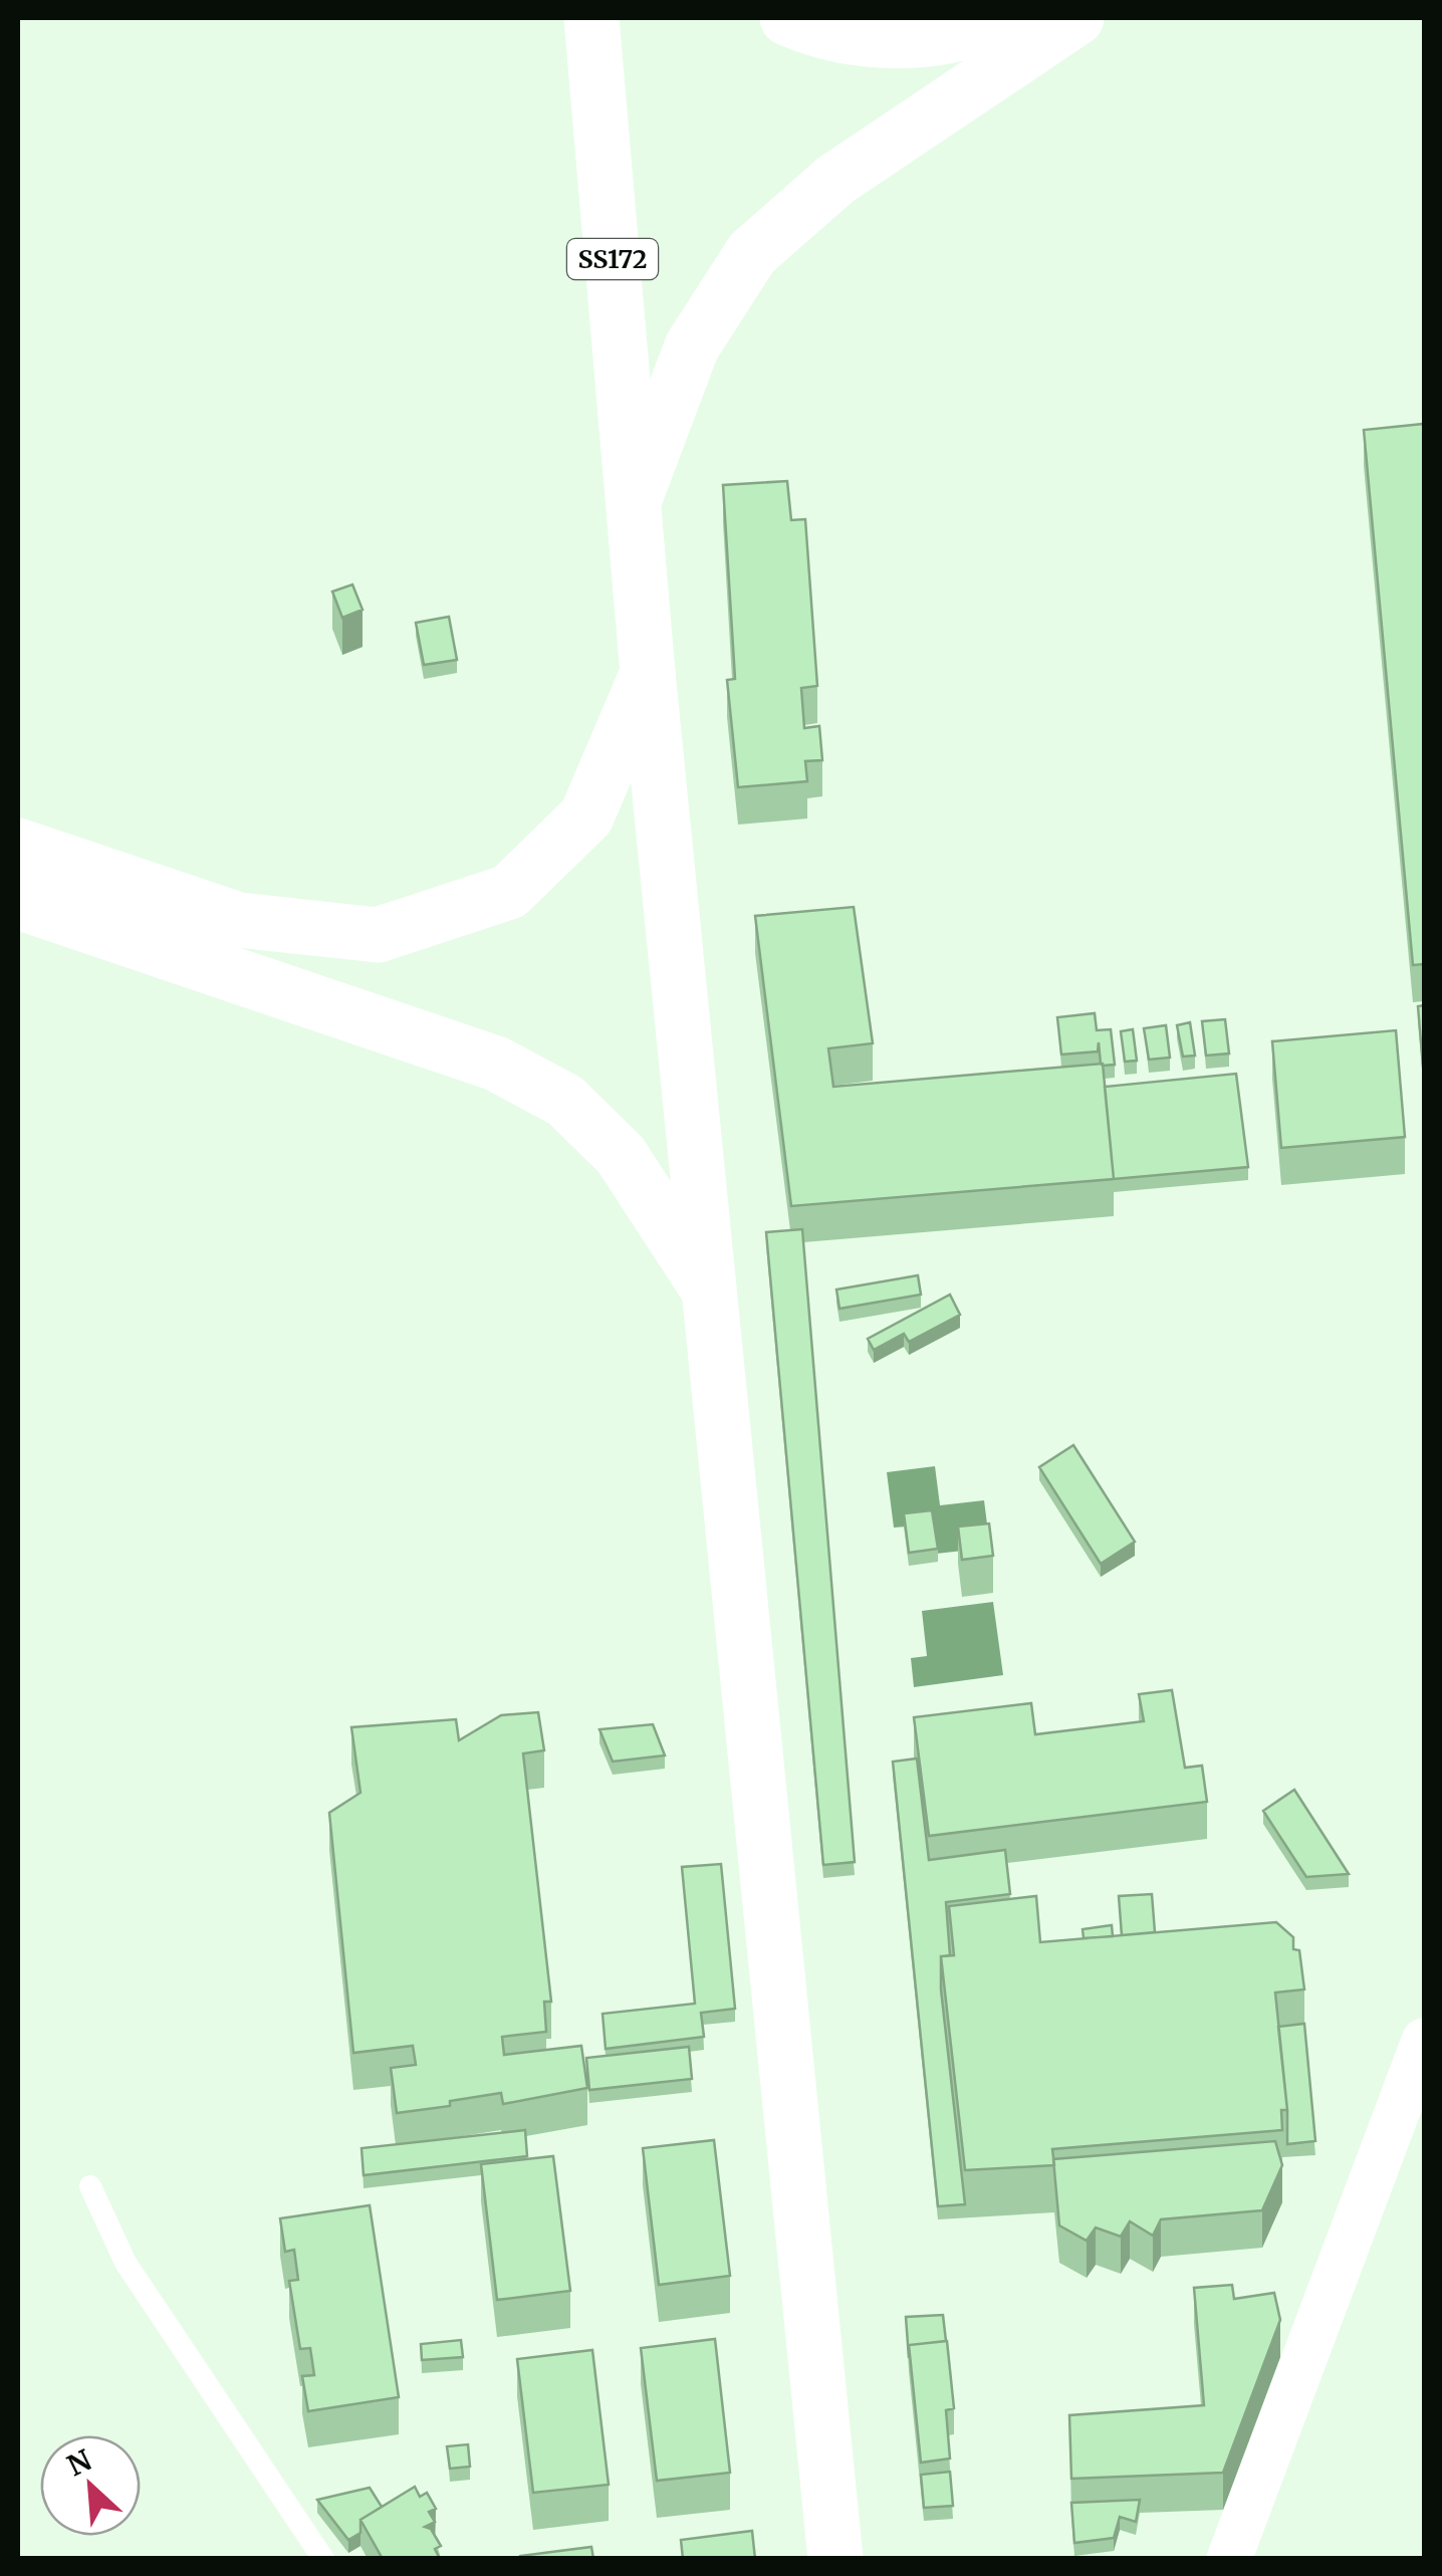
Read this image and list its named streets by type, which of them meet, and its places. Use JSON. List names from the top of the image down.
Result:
{
  "streets": {
    "main road": ["SS172"]
  },
  "north": "top left"
}
